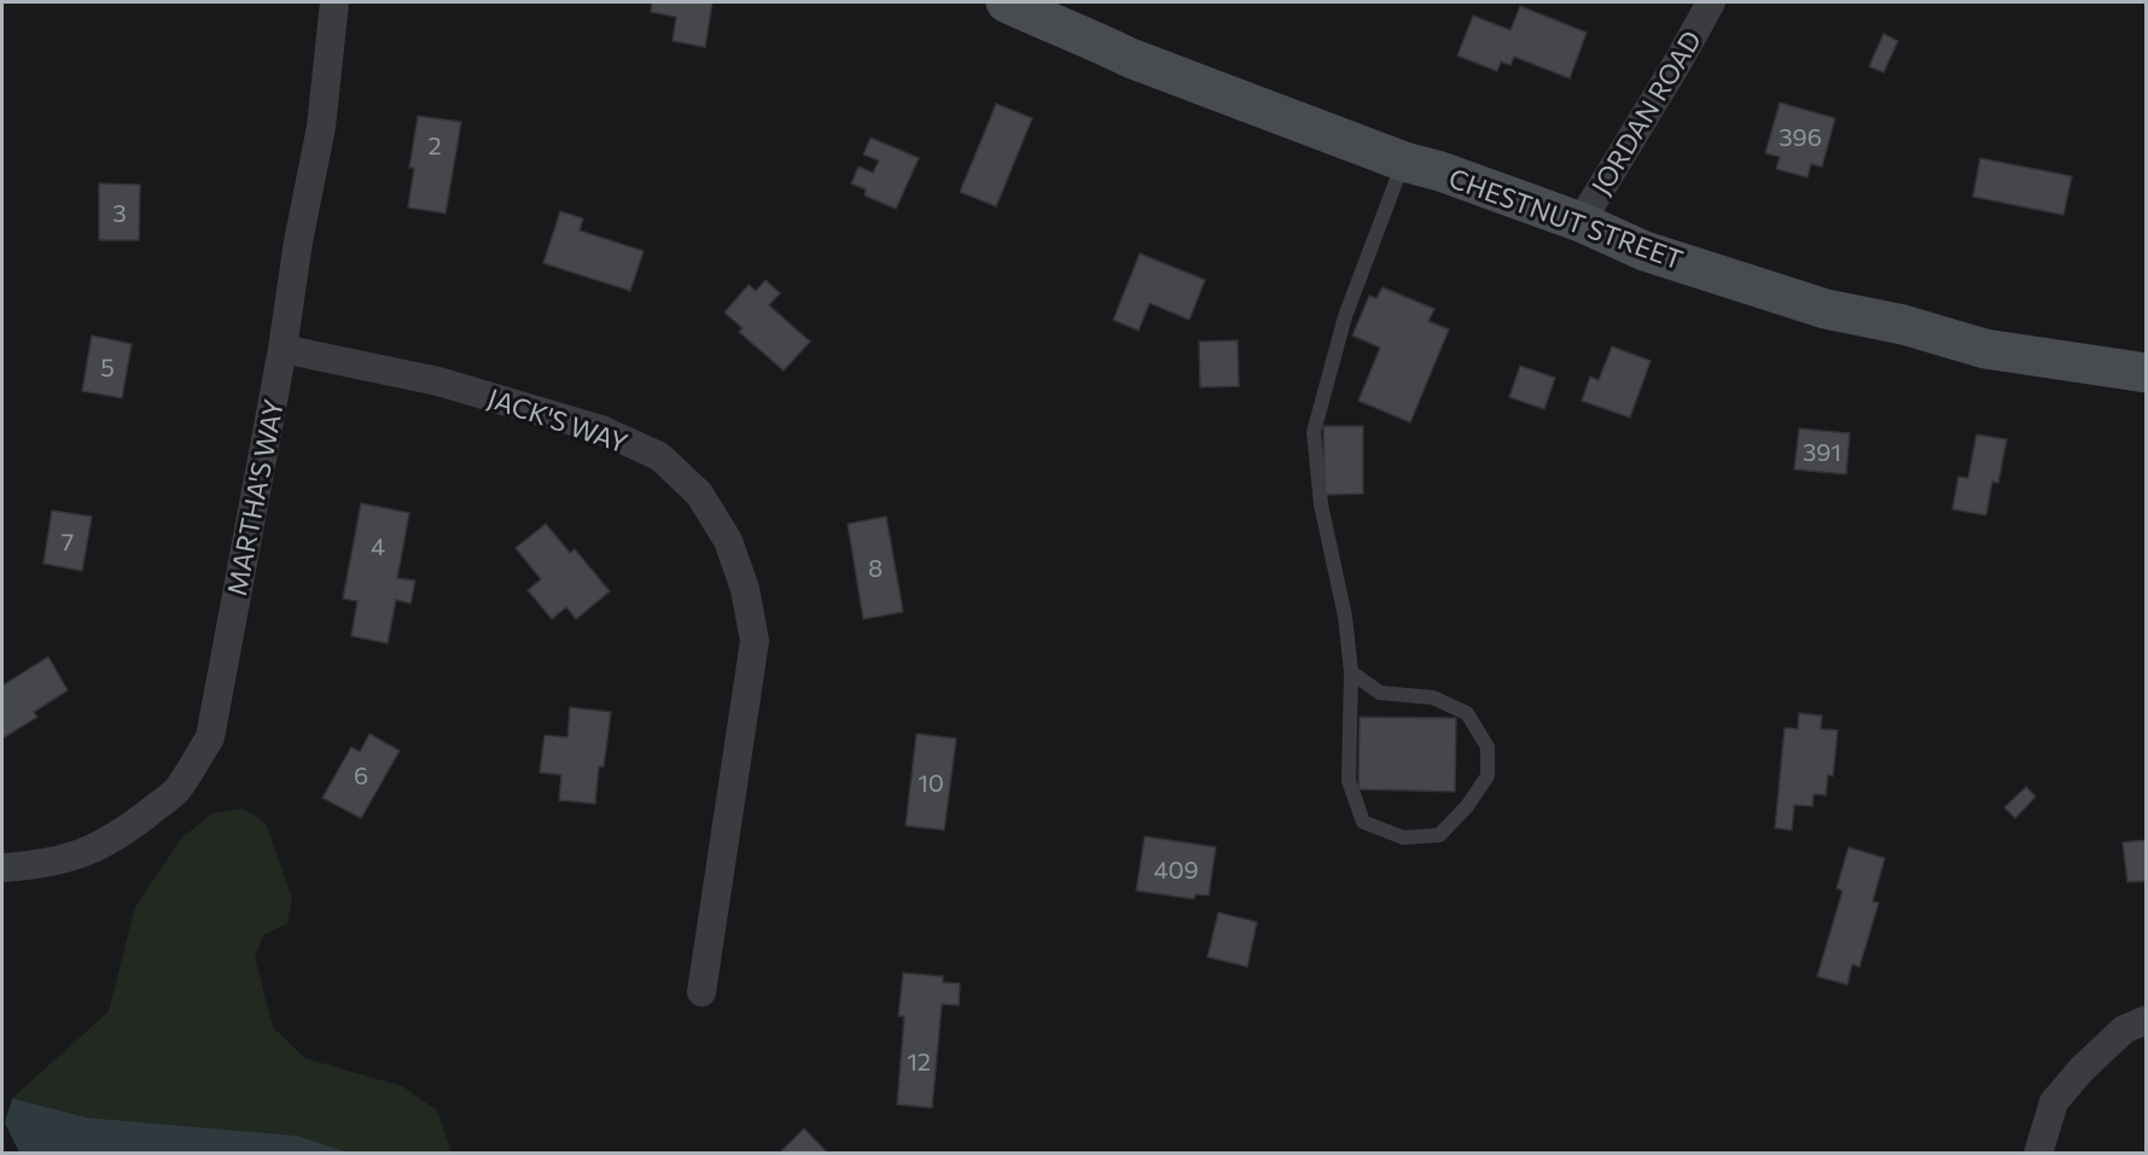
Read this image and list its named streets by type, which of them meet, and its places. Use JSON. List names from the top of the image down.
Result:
{
  "streets": {
    "main road": ["CHESTNUT STREET"],
    "street": ["JORDAN ROAD", "JACK'S WAY", "MARTHA'S WAY"]
  },
  "crossings": [
    ["JORDAN ROAD", "CHESTNUT STREET"],
    ["JACK'S WAY", "MARTHA'S WAY"]
  ],
  "house_numbers": [
    "396",
    "2",
    "3",
    "5",
    "391",
    "7",
    "4",
    "8",
    "6",
    "10",
    "409",
    "12"
  ]
}
